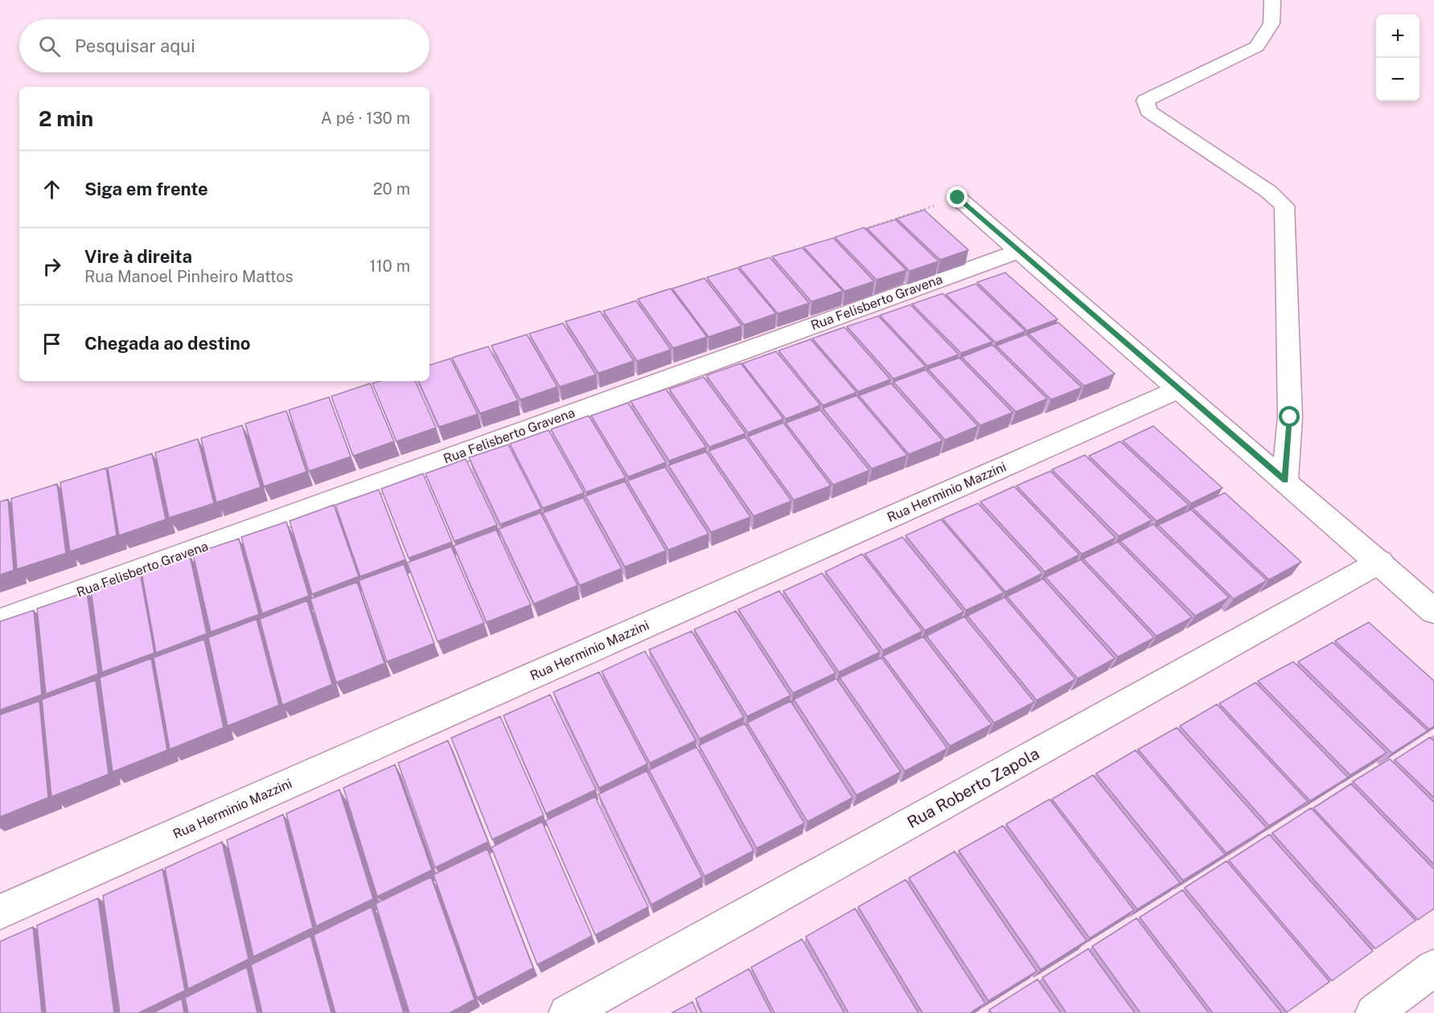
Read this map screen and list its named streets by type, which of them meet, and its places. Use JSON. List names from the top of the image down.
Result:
{
  "streets": {
    "street": ["Rua Felisberto Gravena", "Rua Herminio Mazzini", "Rua Roberto Zapola"]
  },
  "page": {
    "map_buttons": ["+", "−"],
    "search": "Pesquisar aqui",
    "heading": ["2 min", "A pé · 130 m"],
    "list": [
      ["Siga em frente", "20 m"],
      ["Vire à direita", "Rua Manoel Pinheiro Mattos", "110 m"],
      "Chegada ao destino"
    ]
  }
}
